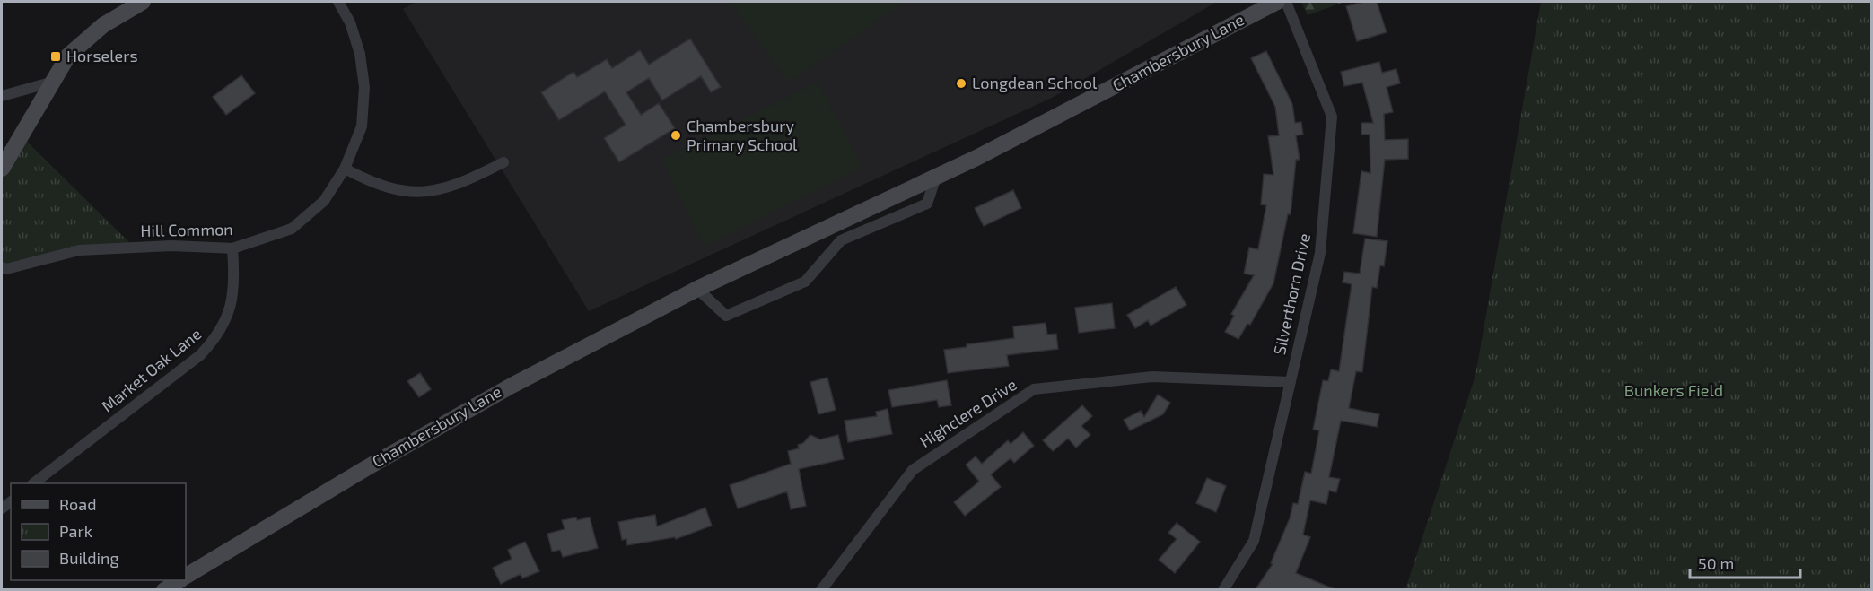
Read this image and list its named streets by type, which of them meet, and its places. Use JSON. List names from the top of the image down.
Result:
{
  "streets": {
    "street": [
      "Chambersbury Lane",
      "Hill Common",
      "Silverthorn Drive",
      "Market Oak Lane",
      "Highclere Drive"
    ]
  },
  "crossings": [
    ["Hill Common", "Market Oak Lane"],
    ["Silverthorn Drive", "Highclere Drive"]
  ],
  "parks": ["Bunkers Field"],
  "places": {
    "transit": ["Horselers"],
    "other": ["Longdean School", "Chambersbury Primary School"]
  },
  "legend": ["Road", "Park", "Building"],
  "scale_bar": "50 m"
}
